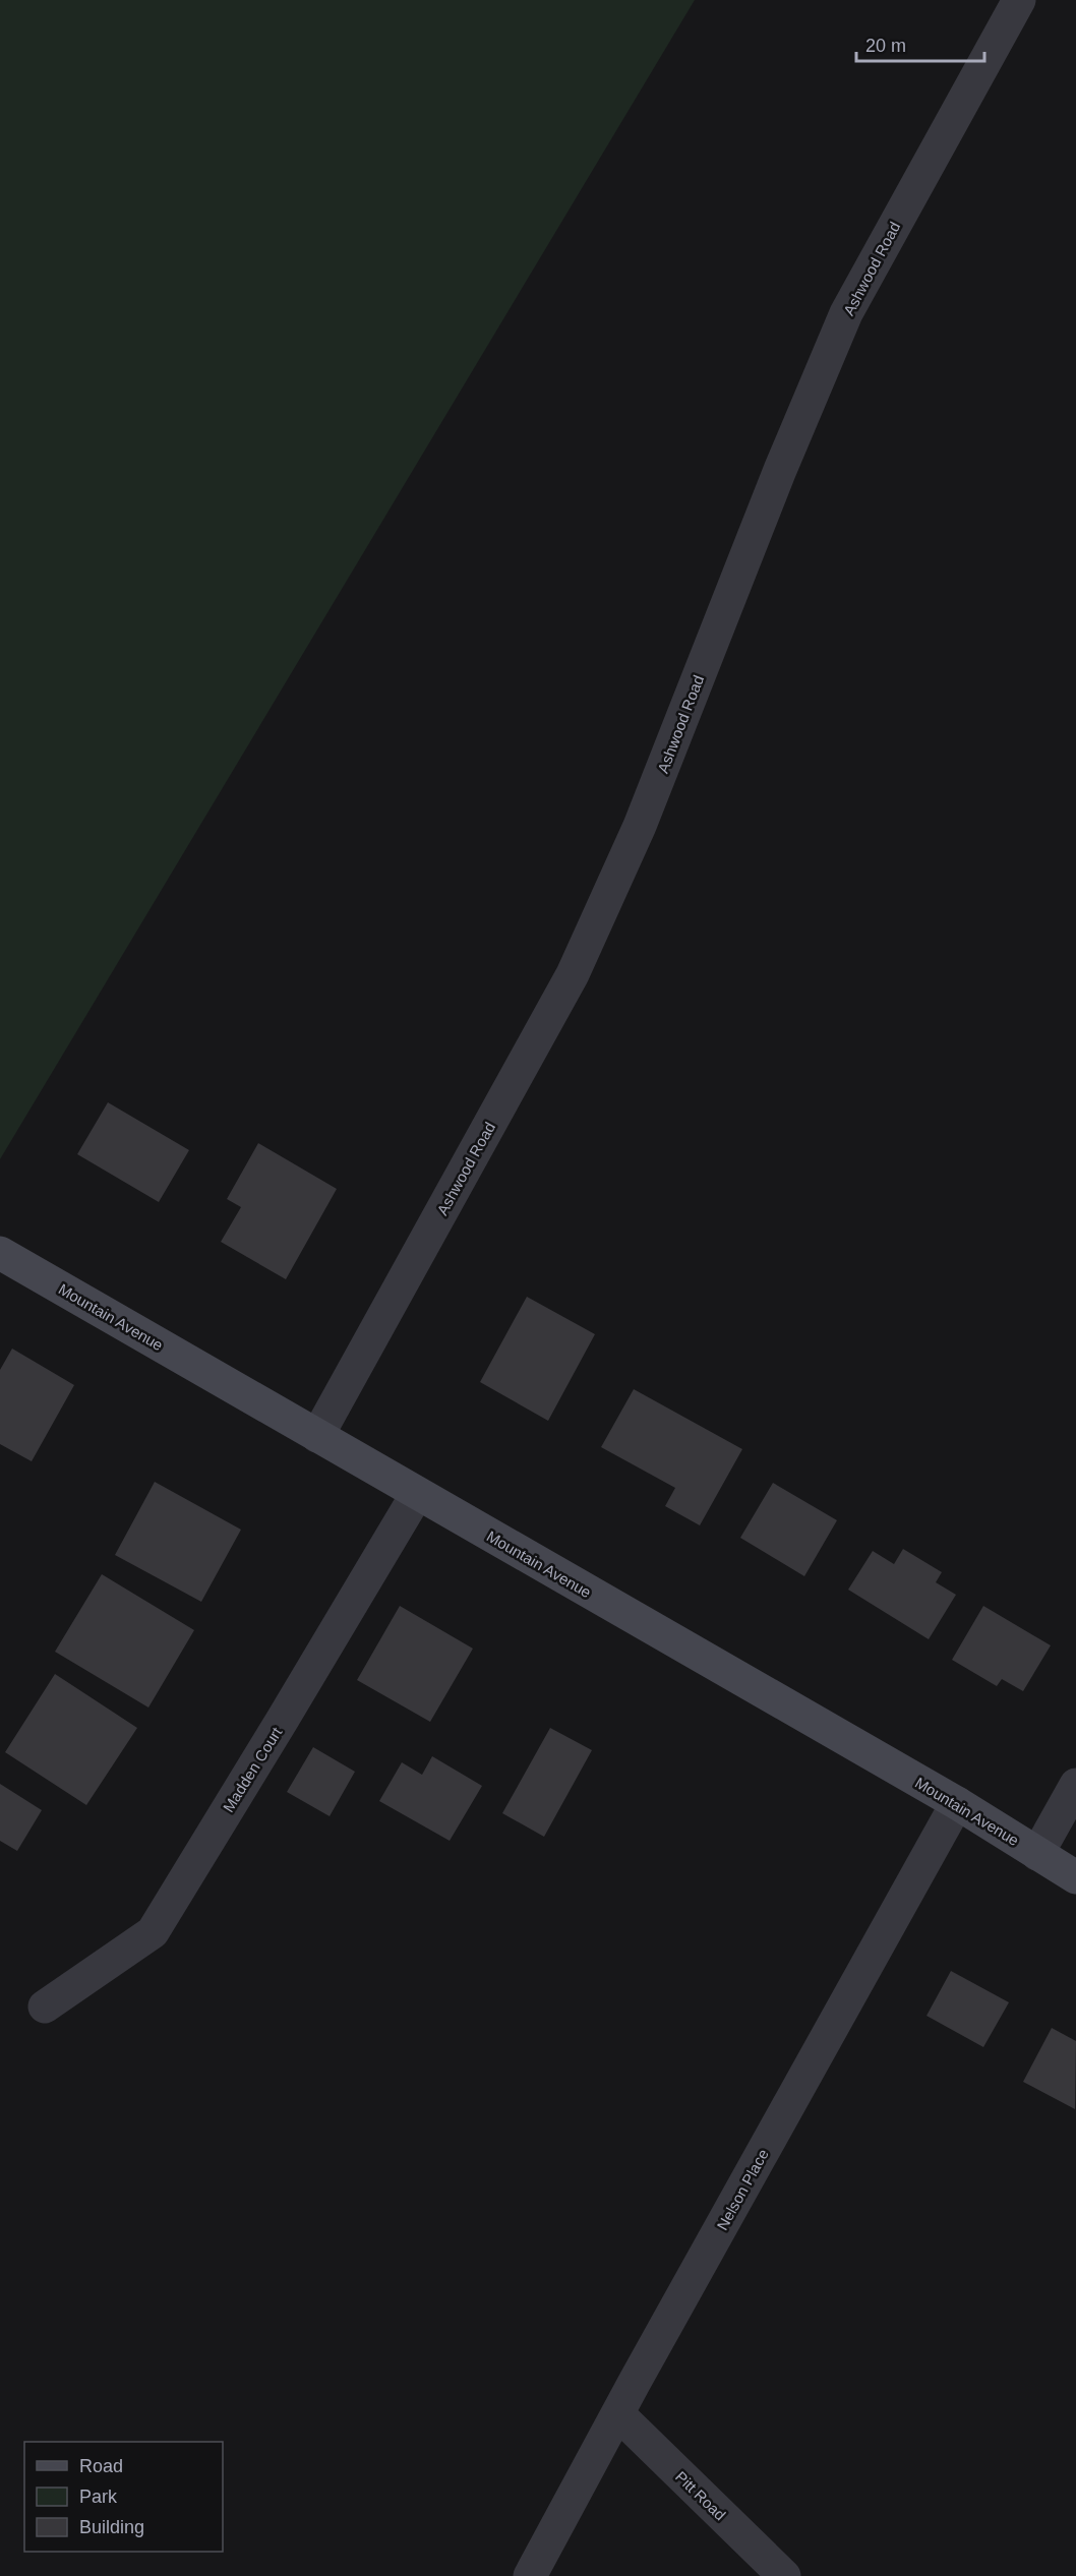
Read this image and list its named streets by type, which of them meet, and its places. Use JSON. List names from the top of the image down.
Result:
{
  "streets": {
    "street": [
      "Ashwood Road",
      "Mountain Avenue",
      "Madden Court",
      "Nelson Place",
      "Pitt Road"
    ]
  },
  "crossings": [
    ["Ashwood Road", "Mountain Avenue"],
    ["Mountain Avenue", "Madden Court"],
    ["Mountain Avenue", "Nelson Place"],
    ["Nelson Place", "Pitt Road"]
  ],
  "legend": ["Road", "Park", "Building"],
  "scale_bar": "20 m"
}
